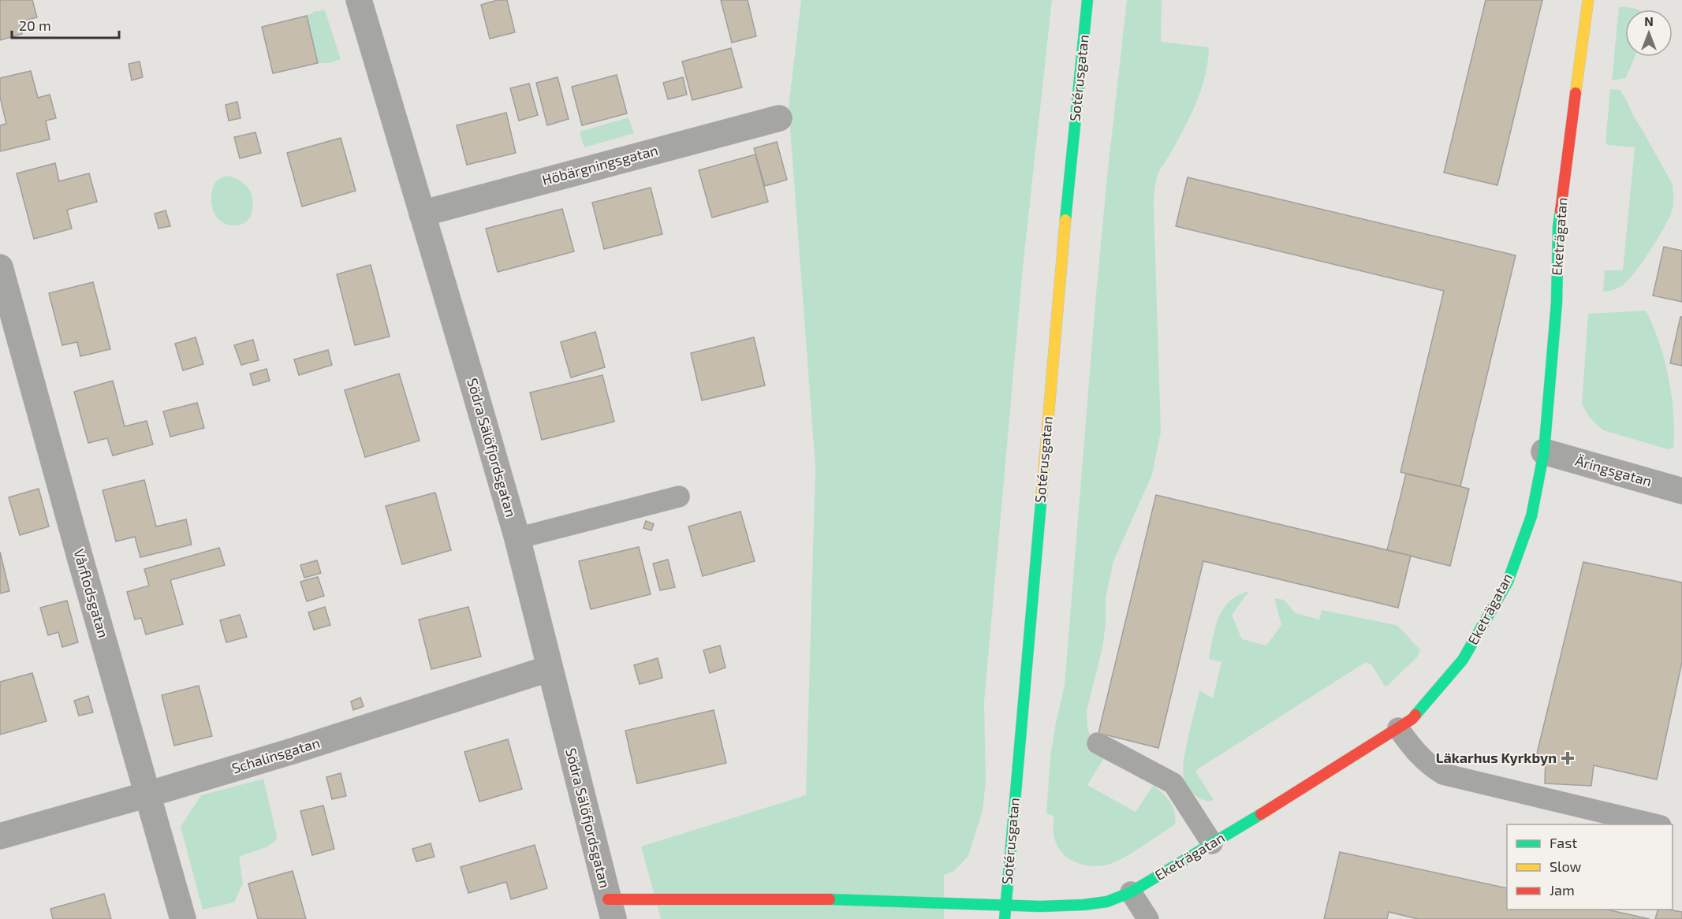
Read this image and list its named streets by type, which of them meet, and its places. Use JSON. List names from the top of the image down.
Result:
{
  "streets": {
    "street": [
      "Sotérusgatan",
      "Höbärgningsgatan",
      "Eketrägatan",
      "Södra Sälöfjordsgatan",
      "Äringsgatan",
      "Vårflodsgatan",
      "Schalinsgatan"
    ]
  },
  "crossings": [
    ["Sotérusgatan", "Eketrägatan"],
    ["Sotérusgatan", "Södra Sälöfjordsgatan"],
    ["Höbärgningsgatan", "Södra Sälöfjordsgatan"],
    ["Eketrägatan", "Södra Sälöfjordsgatan"],
    ["Eketrägatan", "Äringsgatan"],
    ["Södra Sälöfjordsgatan", "Schalinsgatan"],
    ["Vårflodsgatan", "Schalinsgatan"]
  ],
  "places": {
    "health": ["Läkarhus Kyrkbyn"]
  },
  "legend": ["Fast", "Slow", "Jam"],
  "scale_bar": "20 m",
  "north": "top"
}
